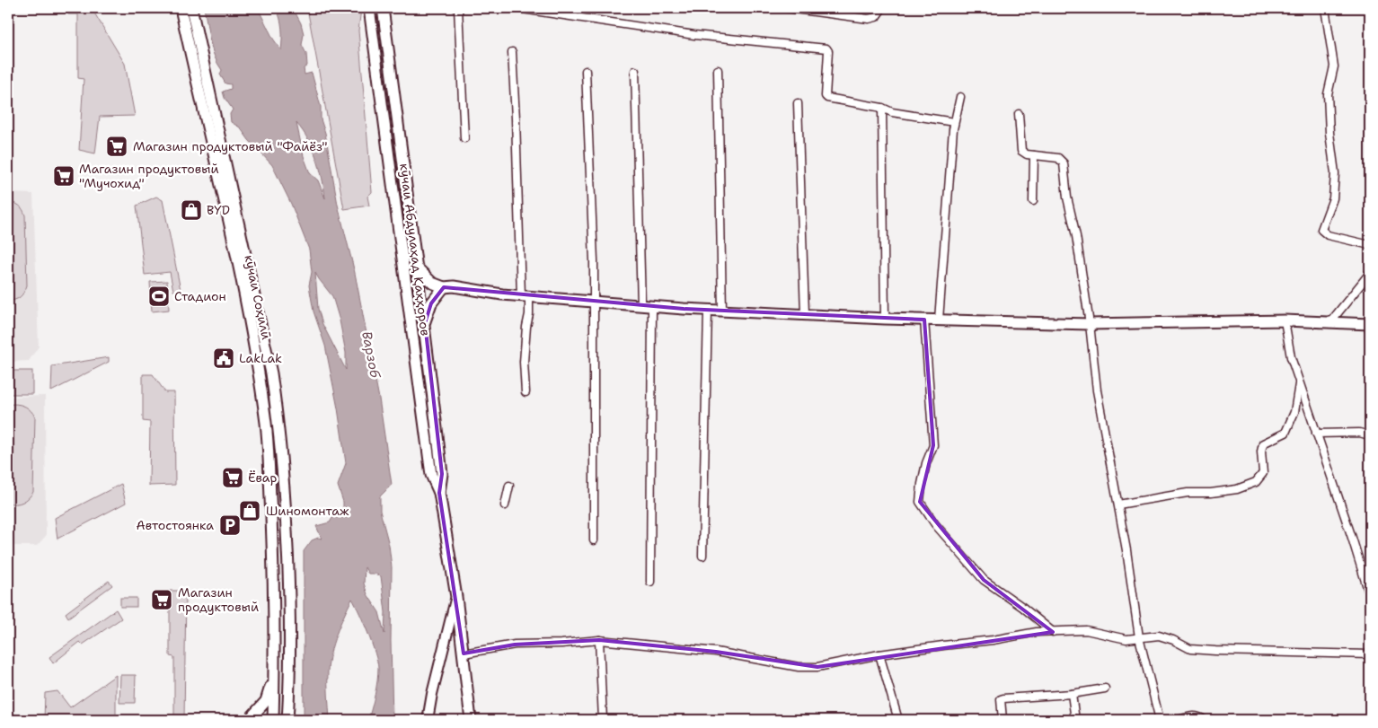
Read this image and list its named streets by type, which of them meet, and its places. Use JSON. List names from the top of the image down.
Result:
{
  "streets": {
    "main road": ["кӯчаи Абдулаҳад Қаҳҳоров", "кӯчаи Соҳилӣ"]
  },
  "water": ["Варзоб"],
  "places": {
    "supermarket": [
      "Магазин продуктовый \"Файёз\"",
      "Магазин продуктовый \"Мучохид\"",
      "Ёвар",
      "Магазин продуктовый"
    ],
    "shop": ["BYD", "Шиномонтаж"],
    "sports": ["Стадион"],
    "public building": ["LakLak"],
    "parking": ["Автостоянка"]
  }
}
